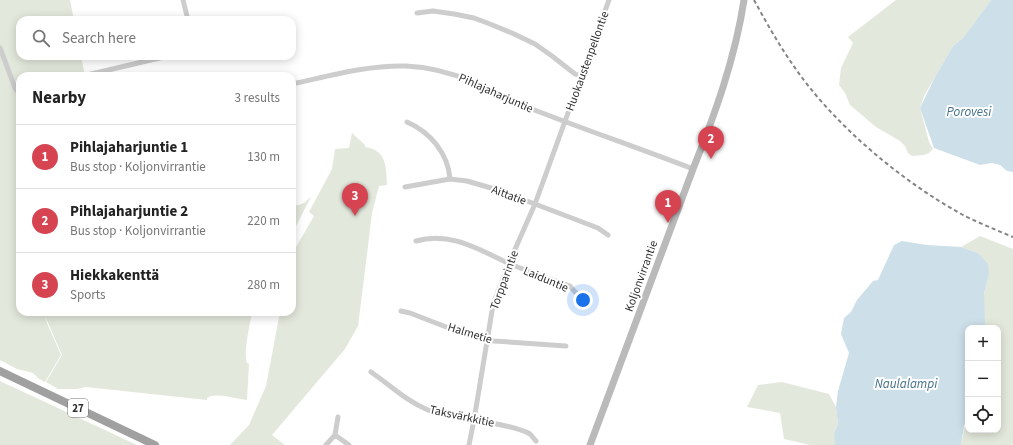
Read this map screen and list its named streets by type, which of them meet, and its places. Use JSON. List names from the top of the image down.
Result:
{
  "streets": {
    "highway": ["27"],
    "main road": ["Koljonvirrantie"],
    "street": [
      "Huokaustenpellontie",
      "Pihlajaharjuntie",
      "Aittatie",
      "Laiduntie",
      "Torpparintie",
      "Halmetie",
      "Taksvärkkitie"
    ]
  },
  "crossings": [
    ["Huokaustenpellontie", "Pihlajaharjuntie"],
    ["Huokaustenpellontie", "Torpparintie"],
    ["Pihlajaharjuntie", "Koljonvirrantie"],
    ["Pihlajaharjuntie", "Torpparintie"],
    ["Aittatie", "Torpparintie"],
    ["Laiduntie", "Torpparintie"],
    ["Torpparintie", "Halmetie"],
    ["Torpparintie", "Taksvärkkitie"]
  ],
  "water": ["Porovesi", "Naulalampi"],
  "page": {
    "search": "Search here",
    "heading": ["Nearby", "3 results"],
    "list": [
      {
        "mark": "1",
        "name": "Pihlajaharjuntie 1",
        "note": "Bus stop · Koljonvirrantie",
        "value": "130 m"
      },
      {
        "mark": "2",
        "name": "Pihlajaharjuntie 2",
        "note": "Bus stop · Koljonvirrantie",
        "value": "220 m"
      },
      {
        "mark": "3",
        "name": "Hiekkakenttä",
        "note": "Sports",
        "value": "280 m"
      }
    ],
    "pins": ["2", "3", "1"],
    "map_buttons": ["+", "−"]
  }
}
